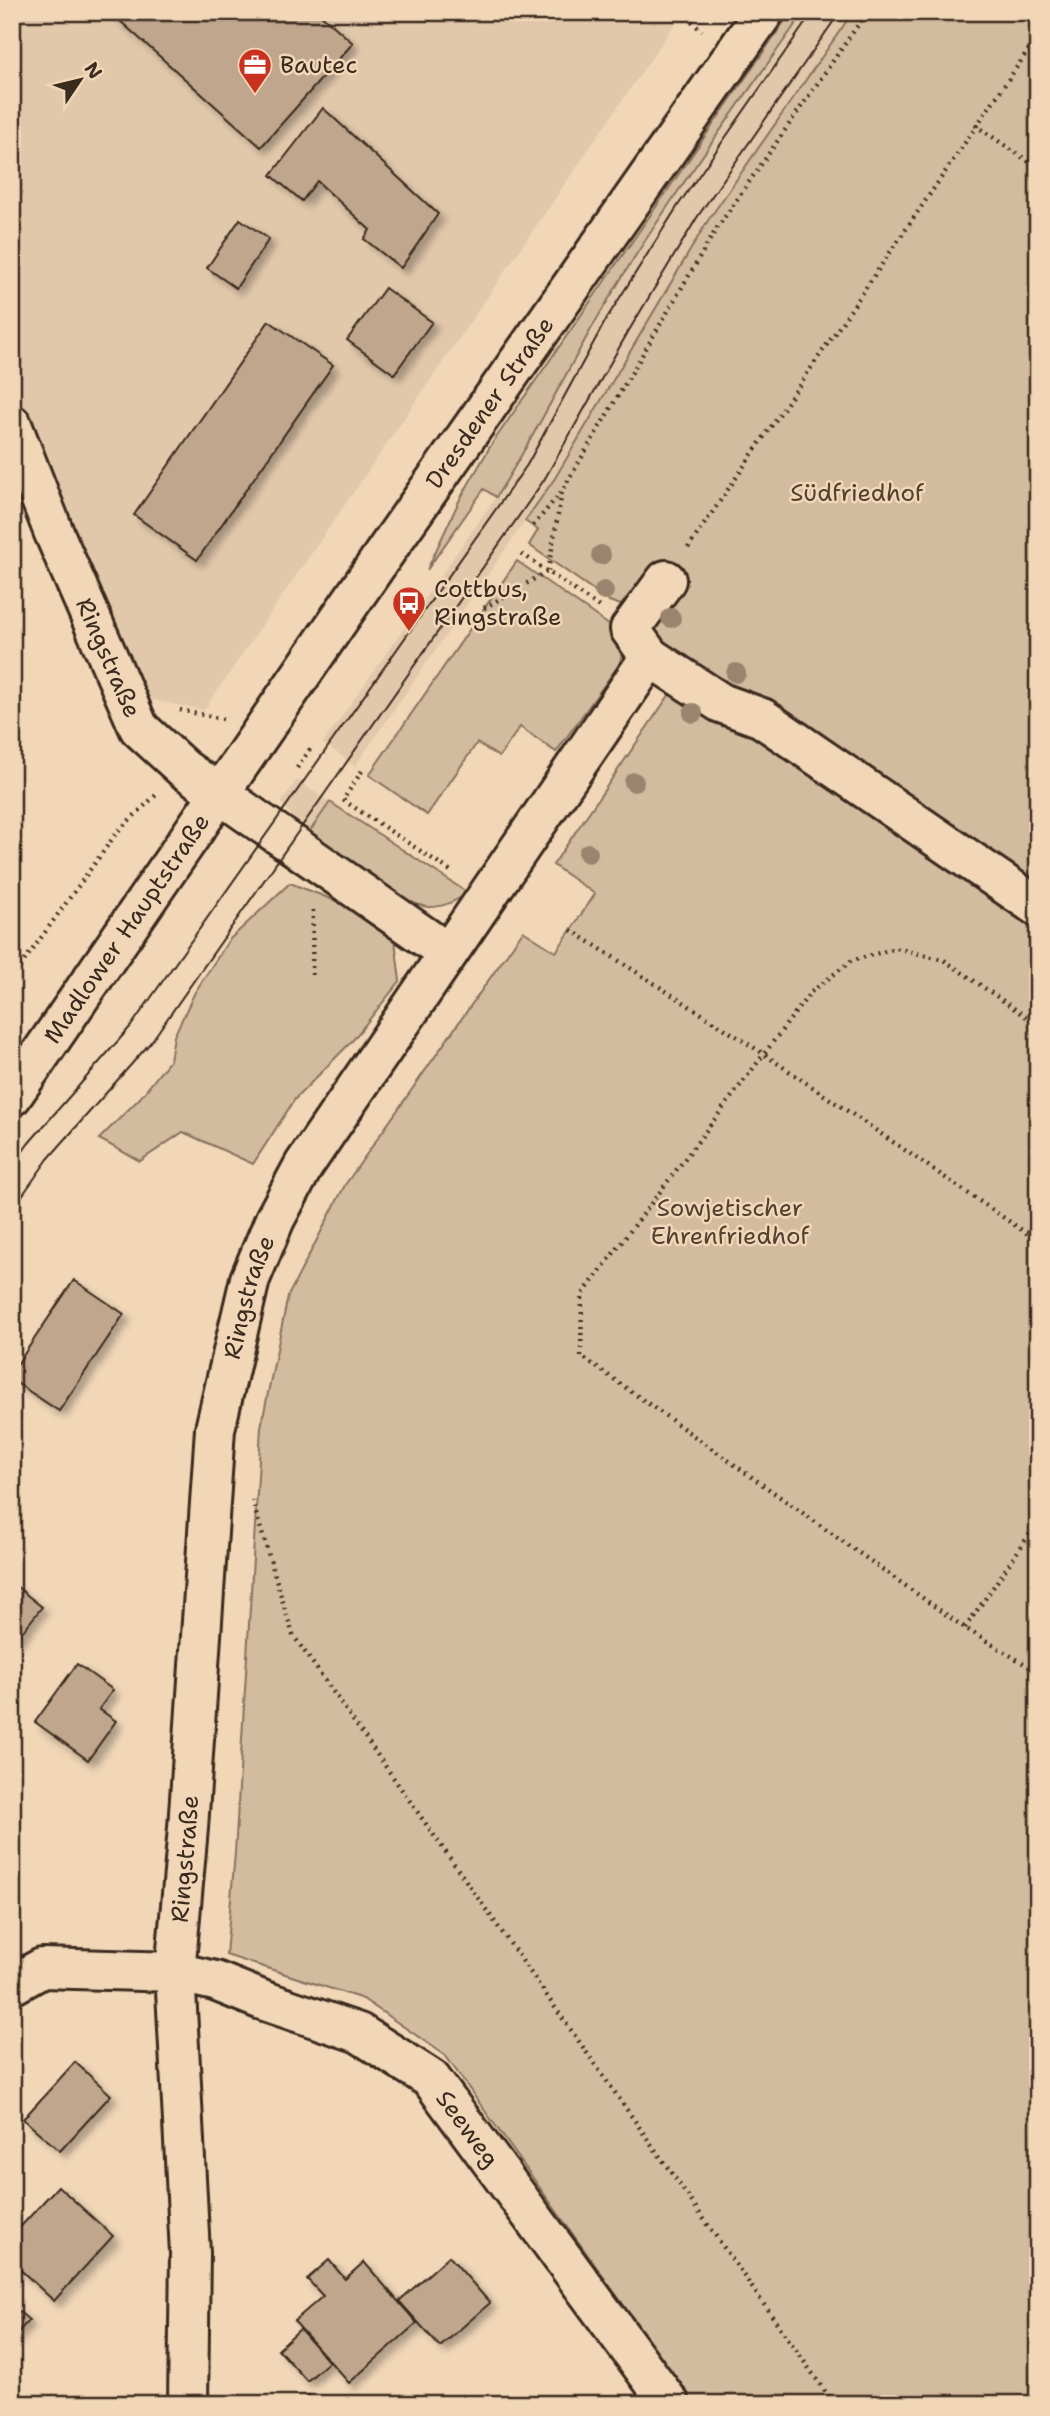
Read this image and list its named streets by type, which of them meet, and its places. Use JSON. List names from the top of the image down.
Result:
{
  "streets": {
    "street": [
      "Dresdener Straße",
      "Ringstraße",
      "Madlower Hauptstraße",
      "Seeweg"
    ]
  },
  "crossings": [
    ["Dresdener Straße", "Ringstraße"],
    ["Dresdener Straße", "Madlower Hauptstraße"],
    ["Ringstraße", "Madlower Hauptstraße"],
    ["Ringstraße", "Seeweg"]
  ],
  "parks": ["Südfriedhof", "Sowjetischer Ehrenfriedhof"],
  "places": {
    "office": ["Bautec"],
    "bus stop": ["Cottbus, Ringstraße"]
  },
  "north": "top right"
}
